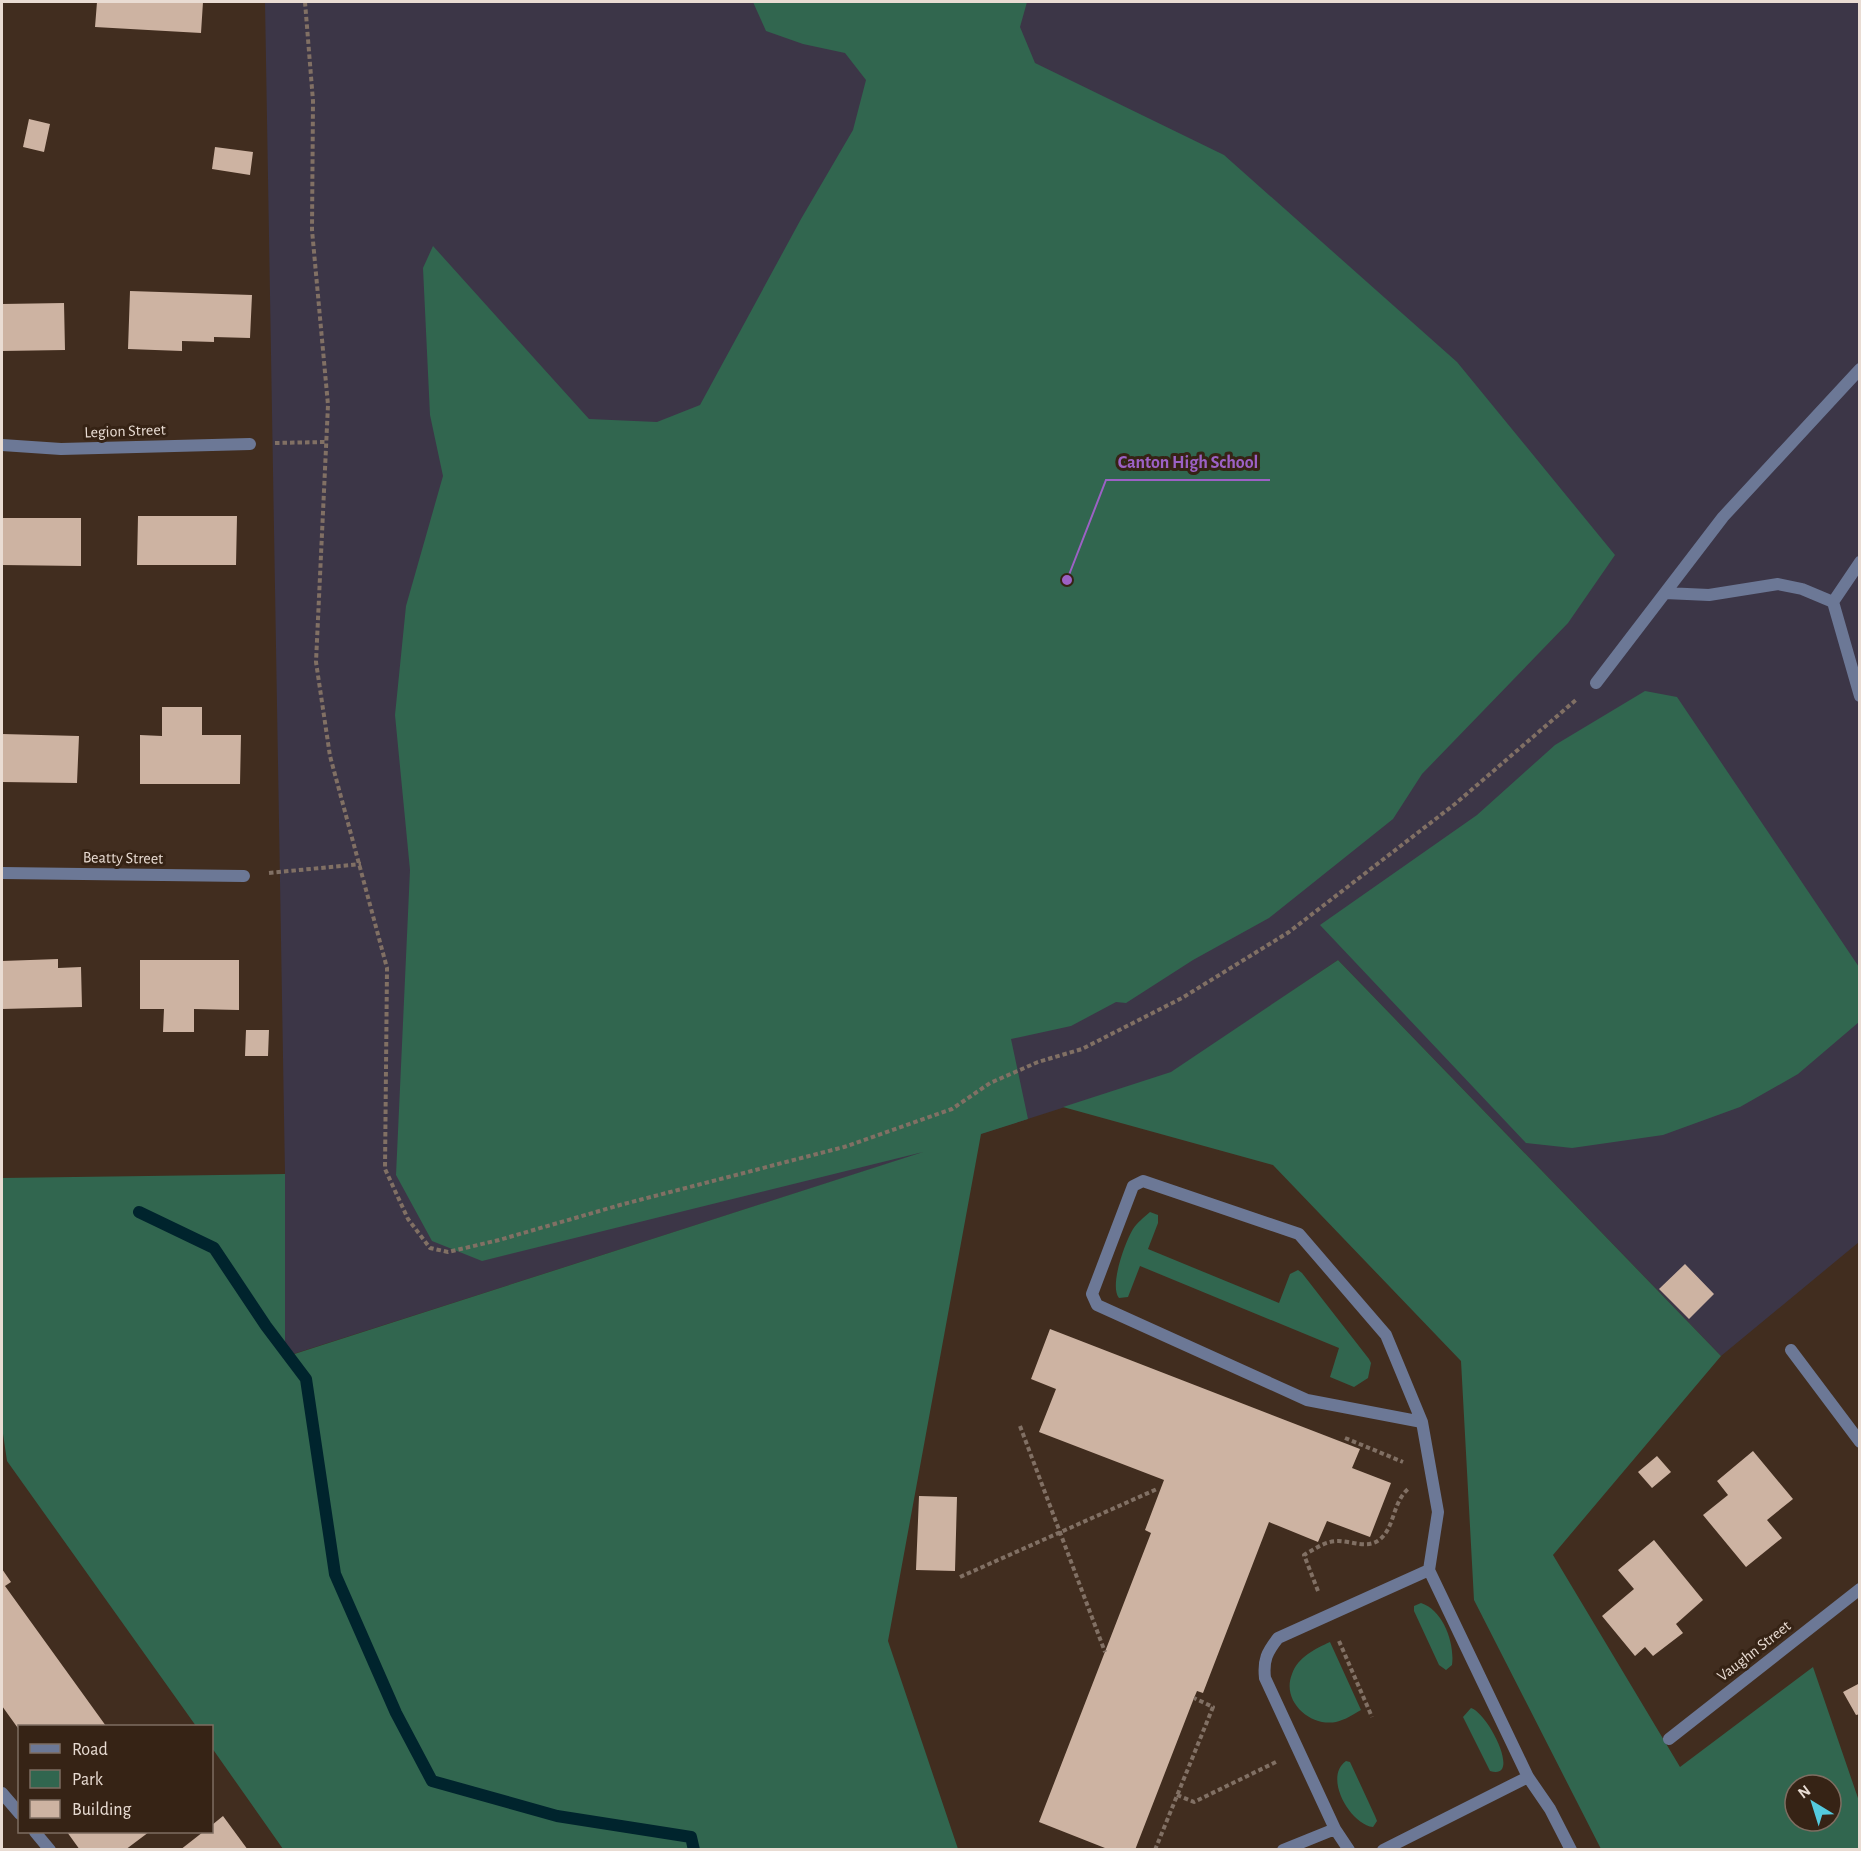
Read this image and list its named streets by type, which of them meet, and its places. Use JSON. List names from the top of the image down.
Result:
{
  "streets": {
    "street": ["Legion Street", "Beatty Street", "Vaughn Street"]
  },
  "places": ["Canton High School"],
  "legend": ["Road", "Park", "Building"],
  "north": "top left"
}
